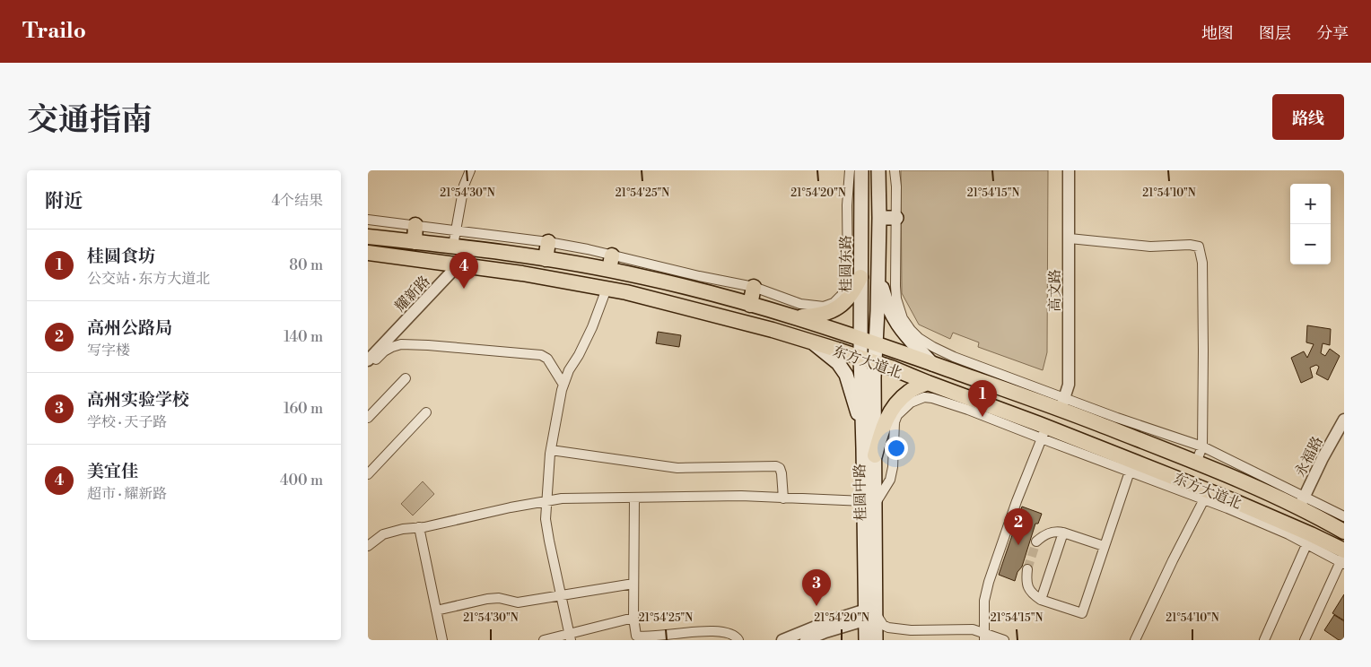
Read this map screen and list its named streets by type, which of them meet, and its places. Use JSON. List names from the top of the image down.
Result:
{
  "streets": {
    "main road": ["桂圆东路", "东方大道北", "桂圆中路"],
    "street": ["高文路", "耀新路", "永福路"]
  },
  "crossings": [
    ["桂圆东路", "东方大道北"],
    ["桂圆东路", "桂圆中路"],
    ["高文路", "东方大道北"],
    ["耀新路", "东方大道北"],
    ["东方大道北", "永福路"],
    ["东方大道北", "桂圆中路"]
  ],
  "page": {
    "header": "Trailo",
    "nav": ["地图", "图层", "分享"],
    "title": "交通指南",
    "buttons": "路线",
    "heading": ["附近", "4个结果"],
    "map_buttons": ["+", "−"],
    "list": [
      {
        "mark": "1",
        "name": "桂圆食坊",
        "note": "公交站 · 东方大道北",
        "value": "80 m"
      },
      {
        "mark": "2",
        "name": "高州公路局",
        "note": "写字楼",
        "value": "140 m"
      },
      {
        "mark": "3",
        "name": "高州实验学校",
        "note": "学校 · 天子路",
        "value": "160 m"
      },
      {
        "mark": "4",
        "name": "美宜佳",
        "note": "超市 · 耀新路",
        "value": "400 m"
      }
    ],
    "pins": [
      "4",
      "1",
      "2",
      "3"
    ]
  },
  "coordinates": [
    "21°54'30\"N",
    "21°54'25\"N",
    "21°54'20\"N",
    "21°54'15\"N",
    "21°54'10\"N"
  ]
}
